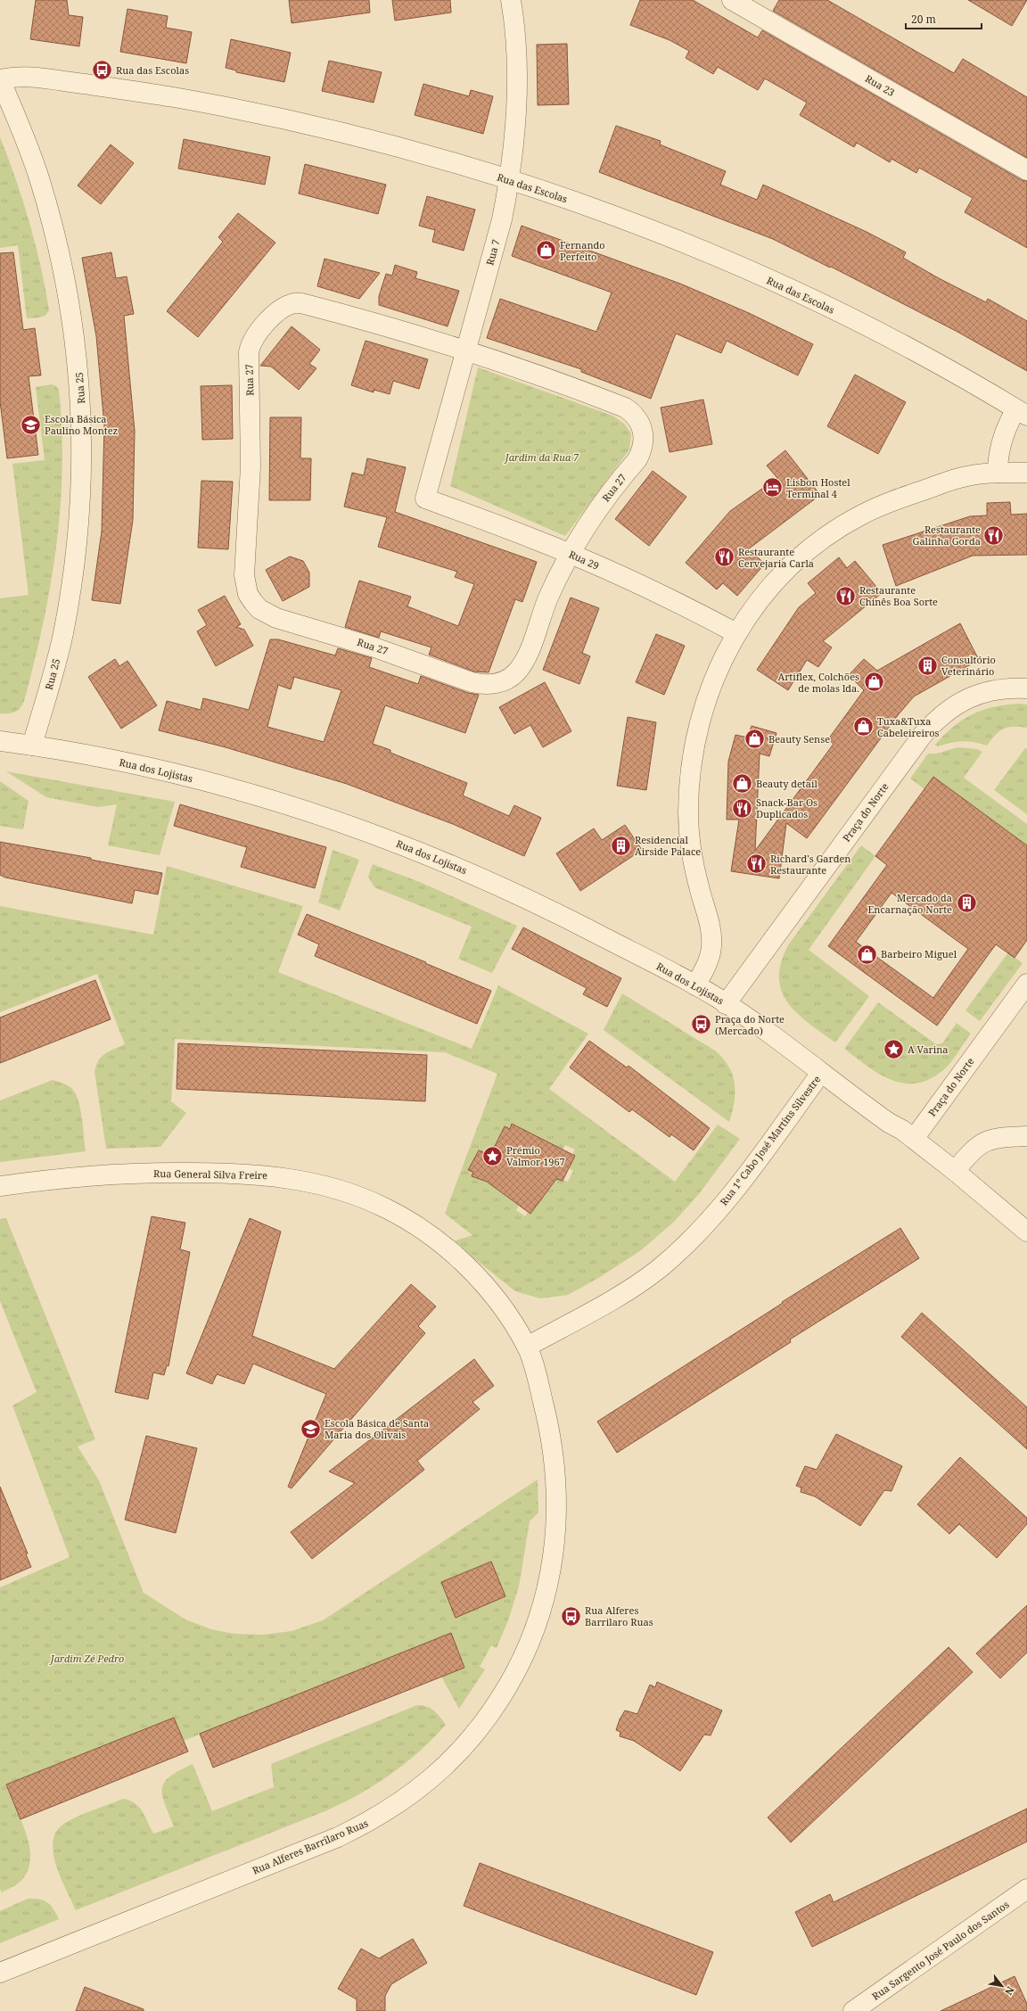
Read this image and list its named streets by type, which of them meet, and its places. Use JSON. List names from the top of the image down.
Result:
{
  "streets": {
    "street": [
      "Rua 23",
      "Rua das Escolas",
      "Rua 7",
      "Rua 27",
      "Rua 25",
      "Rua 29",
      "Rua dos Lojistas",
      "Praça do Norte",
      "Rua 1º Cabo José Martins Silvestre",
      "Rua General Silva Freire",
      "Rua Alferes Barrilaro Ruas",
      "Rua Sargento José Paulo dos Santos"
    ]
  },
  "crossings": [
    ["Rua das Escolas", "Rua 7"],
    ["Rua das Escolas", "Rua 25"],
    ["Rua 7", "Rua 27"],
    ["Rua 7", "Rua 29"],
    ["Rua 27", "Rua 29"],
    ["Rua 25", "Rua dos Lojistas"],
    ["Rua dos Lojistas", "Praça do Norte"],
    ["Rua dos Lojistas", "Rua 1º Cabo José Martins Silvestre"],
    ["Praça do Norte", "Rua 1º Cabo José Martins Silvestre"],
    ["Rua 1º Cabo José Martins Silvestre", "Rua General Silva Freire"],
    ["Rua 1º Cabo José Martins Silvestre", "Rua Alferes Barrilaro Ruas"],
    ["Rua General Silva Freire", "Rua Alferes Barrilaro Ruas"]
  ],
  "parks": ["Jardim da Rua 7", "Jardim Zé Pedro"],
  "places": {
    "bus stop": ["Rua das Escolas", "Praça do Norte (Mercado)", "Rua Alferes Barrilaro Ruas"],
    "shop": [
      "Fernando Perfeito",
      "Artiflex, Colchões de molas lda.",
      "Tuxa&Tuxa Cabeleireiros",
      "Beauty Sense",
      "Beauty detail",
      "Barbeiro Miguel"
    ],
    "school or university": ["Escola Básica Paulino Montez", "Escola Básica de Santa Maria dos Olivais"],
    "hotel": ["Lisbon Hostel Terminal 4"],
    "restaurant": [
      "Restaurante Galinha Gorda",
      "Restaurante Cervejaria Carla",
      "Restaurante Chinês Boa Sorte",
      "Snack-Bar Os Duplicados",
      "Richard's Garden Restaurante"
    ],
    "building": ["Consultório Veterinário", "Residencial Airside Palace", "Mercado da Encarnação Norte"],
    "place": ["A Varina", "Prémio Valmor 1967"]
  },
  "scale_bar": "20 m",
  "north": "bottom right"
}
